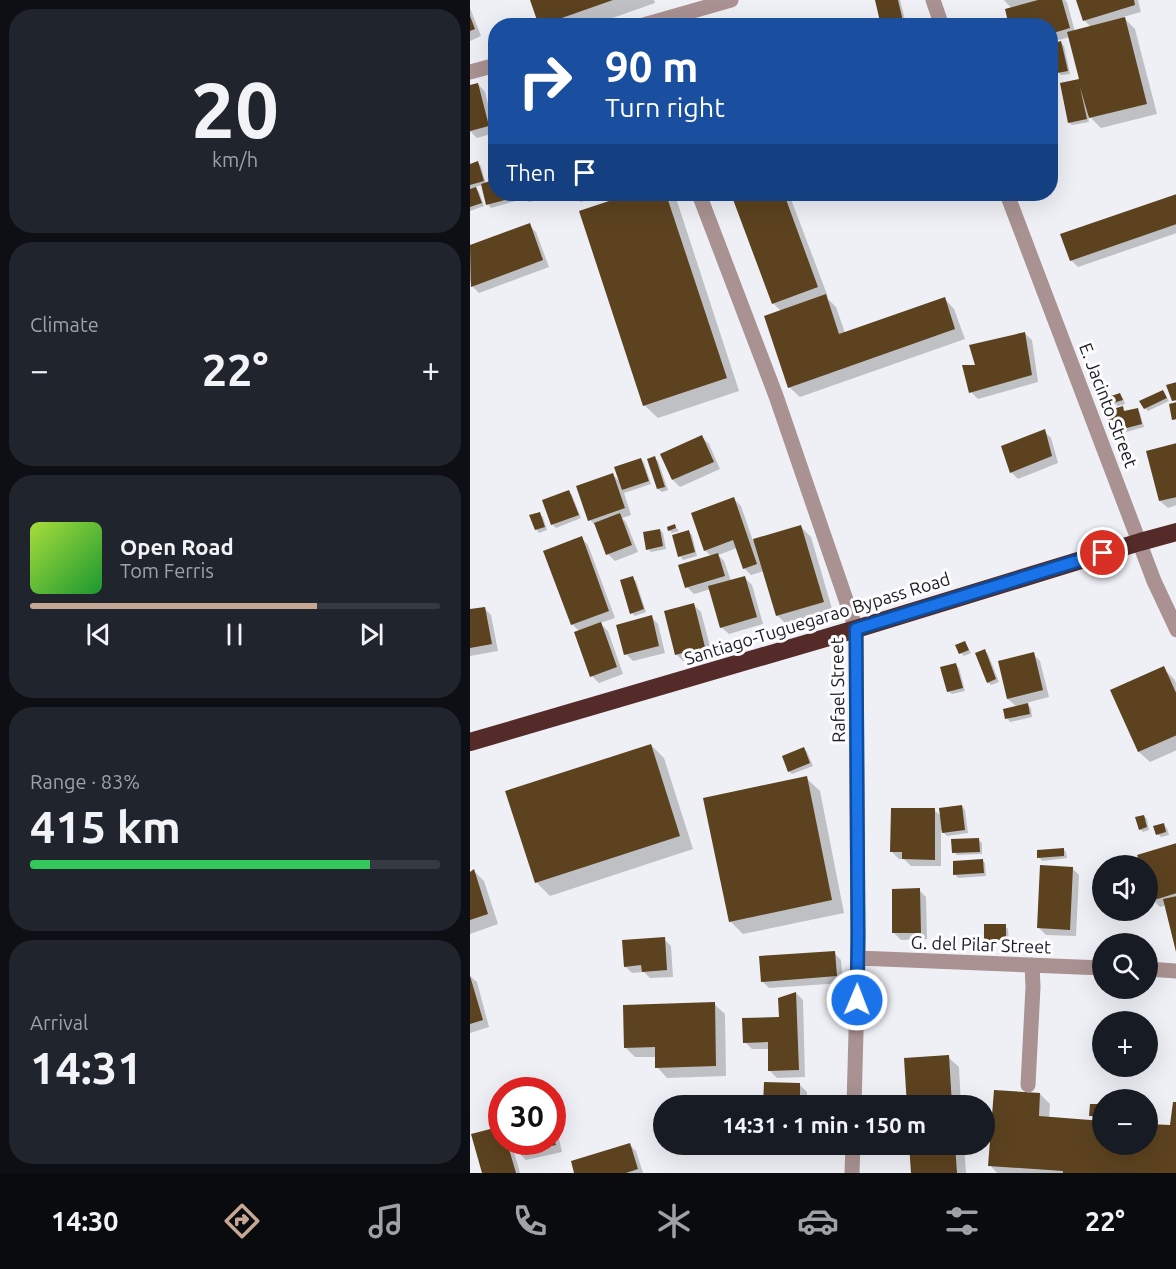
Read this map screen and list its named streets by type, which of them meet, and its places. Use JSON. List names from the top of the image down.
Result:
{
  "streets": {
    "highway": ["Santiago-Tuguegarao Bypass Road"],
    "street": ["E. Jacinto Street", "Rafael Street", "G. del Pilar Street"]
  },
  "crossings": [
    ["E. Jacinto Street", "Santiago-Tuguegarao Bypass Road"],
    ["Santiago-Tuguegarao Bypass Road", "Rafael Street"],
    ["Rafael Street", "G. del Pilar Street"]
  ],
  "page": {
    "tile": [
      ["20", "km/h"],
      "Climate",
      ["Range · 83%", "415 km"],
      ["Arrival", "14:31"]
    ],
    "turn": ["90 m", "Turn right"],
    "then": "Then",
    "heat": ["−", "22°", "+"],
    "song": ["Open Road", "Tom Ferris"],
    "map_buttons": ["+", "−"],
    "limit": "30",
    "trip": "14:31 · 1 min · 150 m",
    "tabs": ["14:30", "22°"]
  }
}
